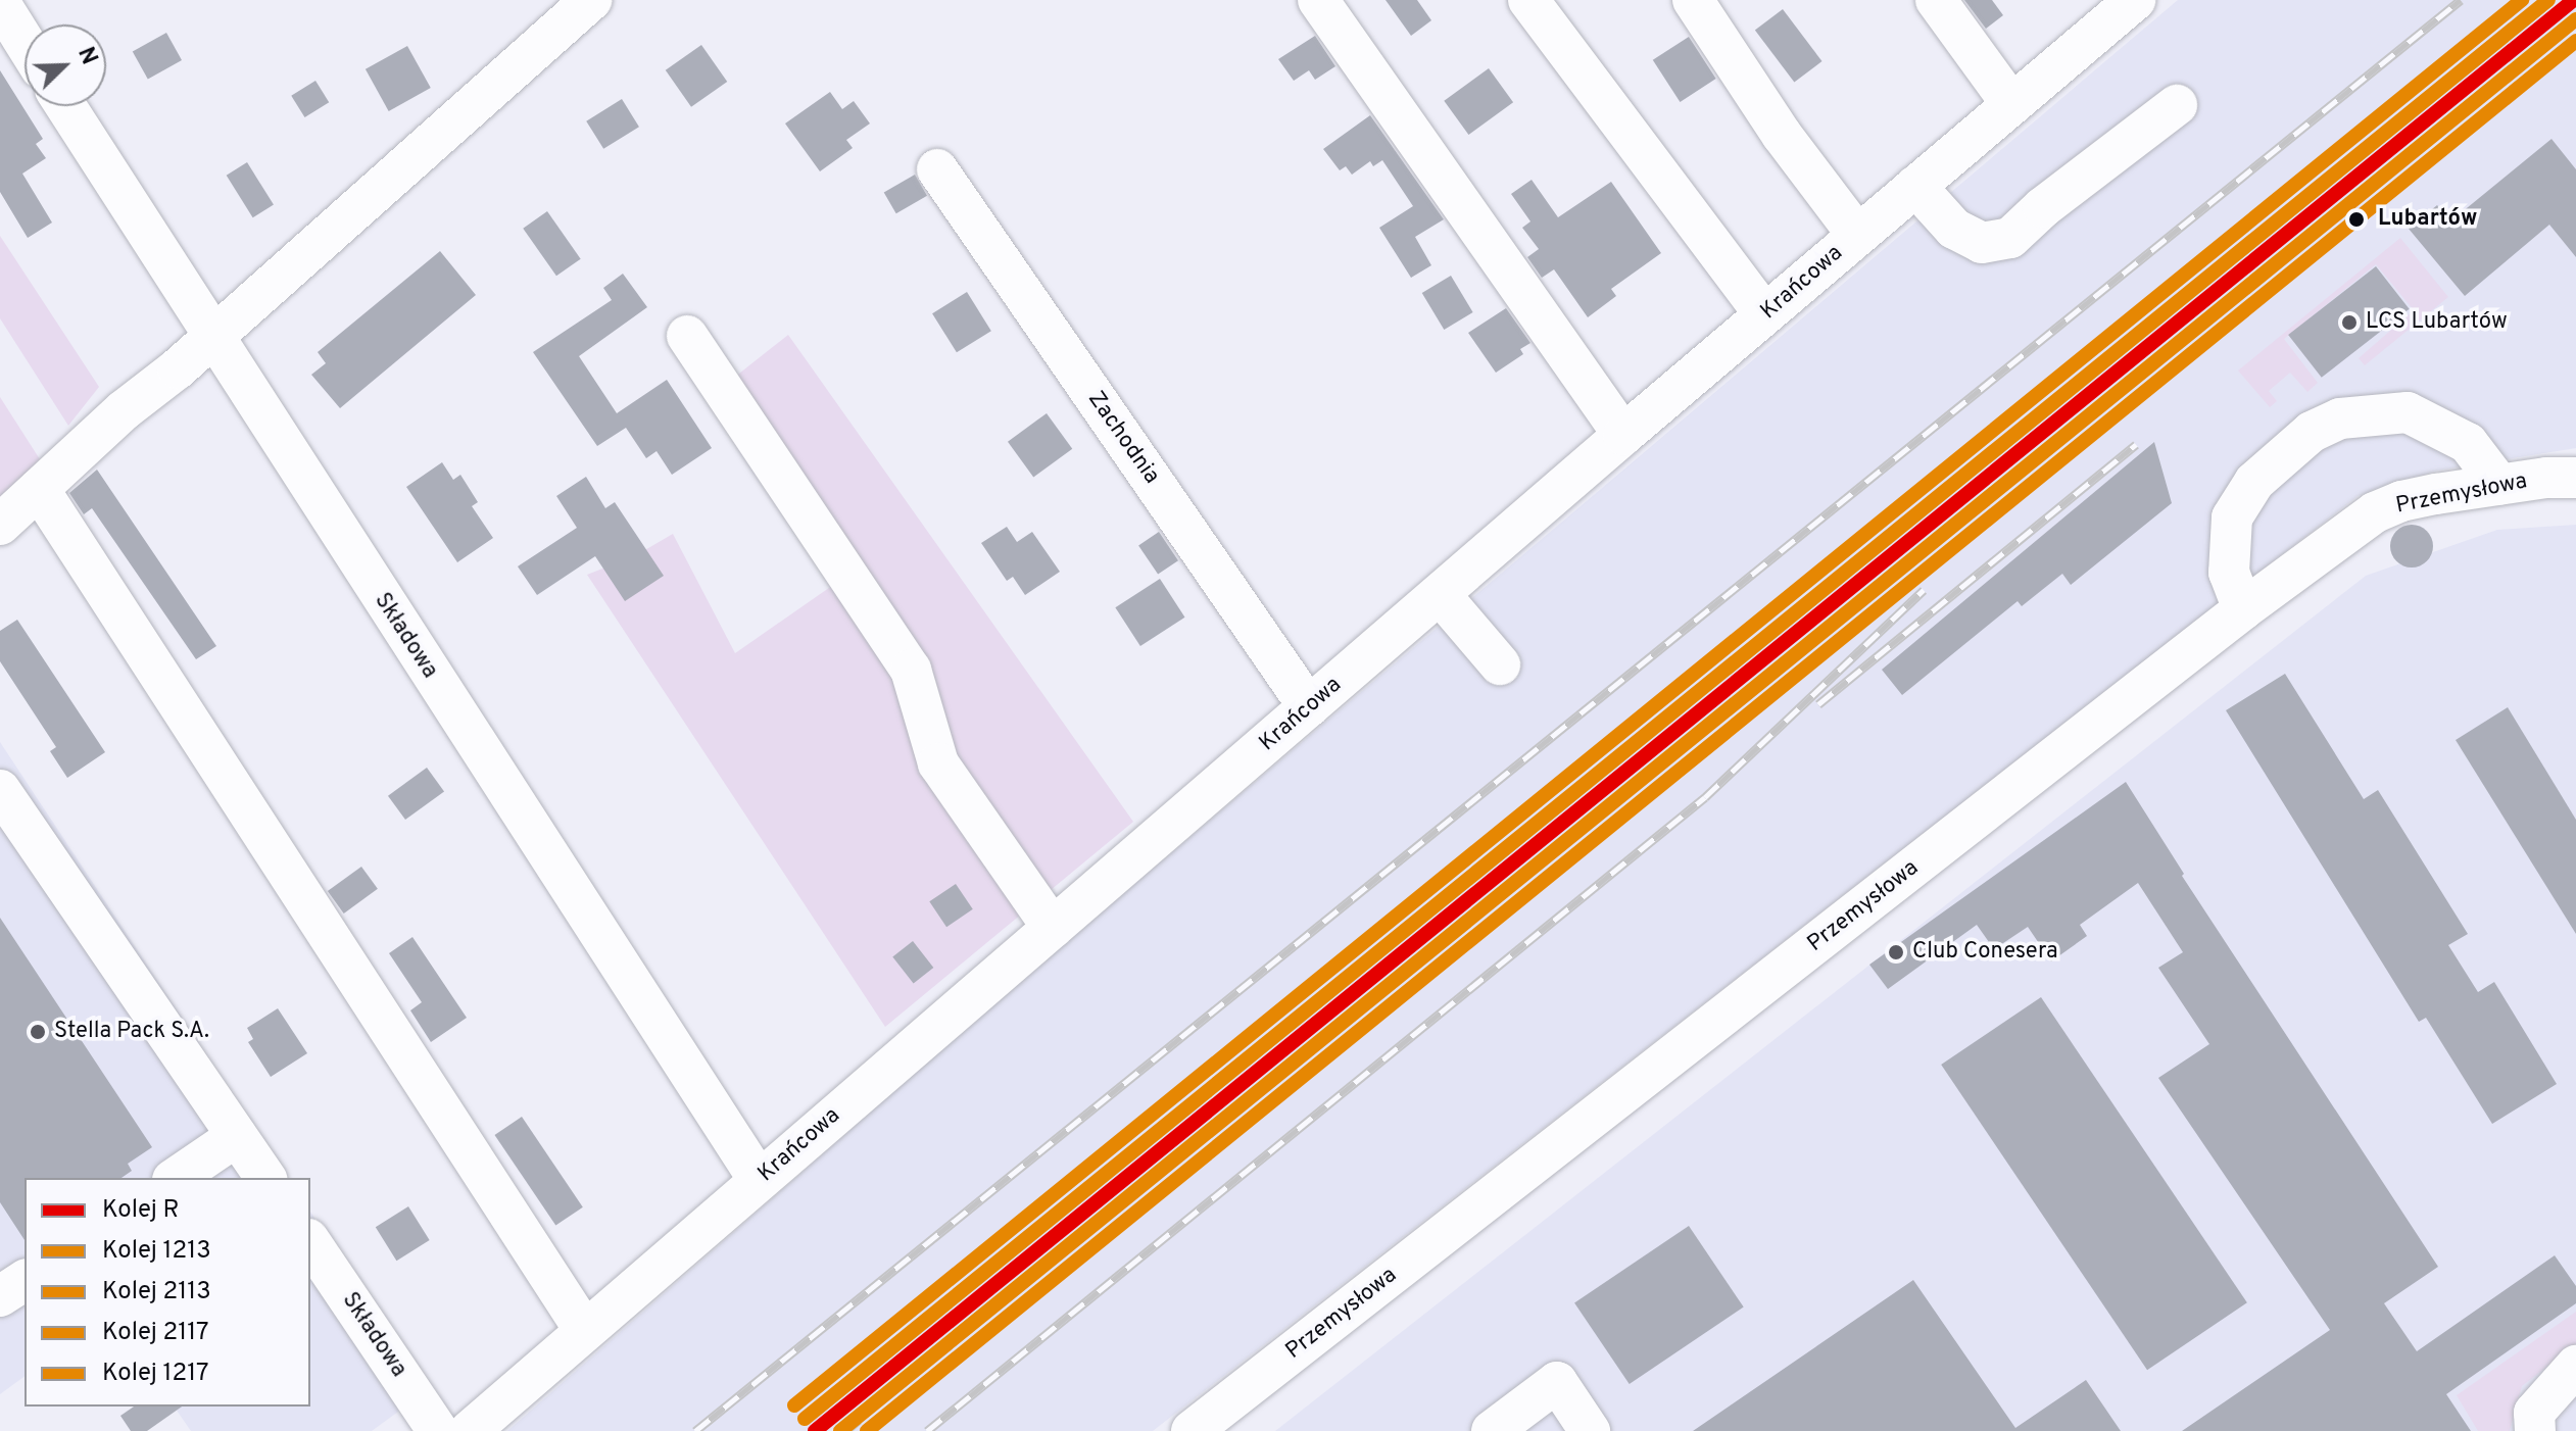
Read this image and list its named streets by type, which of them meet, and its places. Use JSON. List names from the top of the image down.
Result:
{
  "streets": {
    "street": [
      "Krańcowa",
      "Zachodnia",
      "Przemysłowa",
      "Składowa"
    ]
  },
  "crossings": [
    ["Krańcowa", "Zachodnia"],
    ["Krańcowa", "Składowa"]
  ],
  "places": [
    "Lubartów",
    "LCS Lubartów",
    "Club Conesera",
    "Stella Pack S.A."
  ],
  "lines": [
    "rail line R",
    "rail line 2113",
    "rail line 1217",
    "rail line 1213",
    "rail line 2117"
  ],
  "legend": [
    "Kolej R",
    "Kolej 1213",
    "Kolej 2113",
    "Kolej 2117",
    "Kolej 1217"
  ],
  "north": "top right"
}
